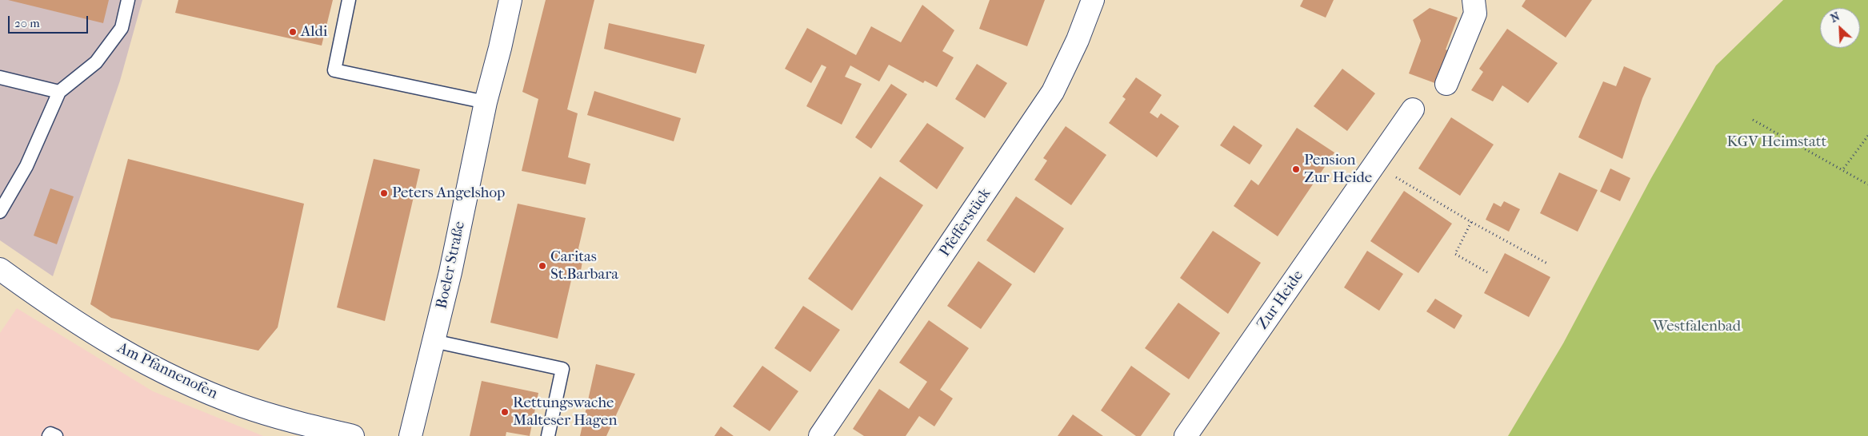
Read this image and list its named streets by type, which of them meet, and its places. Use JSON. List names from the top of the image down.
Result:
{
  "streets": {
    "street": [
      "Pfefferstück",
      "Boeler Straße",
      "Zur Heide",
      "Am Pfannenofen"
    ]
  },
  "parks": ["KGV Heimstatt", "Westfalenbad"],
  "places": [
    "Aldi",
    "Pension Zur Heide",
    "Peters Angelshop",
    "Caritas St.Barbara",
    "Rettungswache Malteser Hagen"
  ],
  "scale_bar": "20 m",
  "north": "top left"
}
